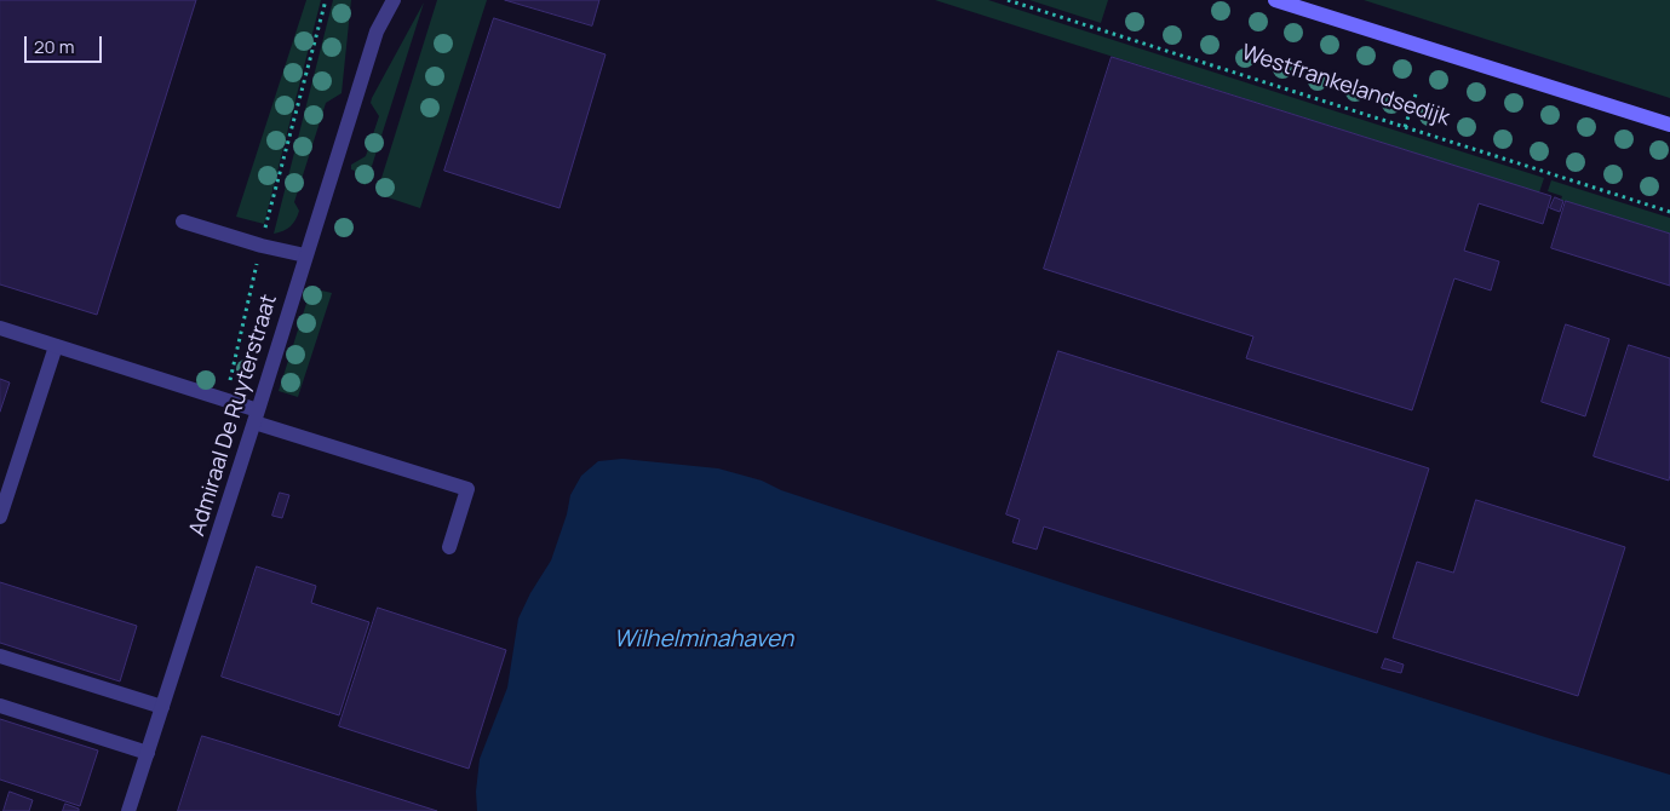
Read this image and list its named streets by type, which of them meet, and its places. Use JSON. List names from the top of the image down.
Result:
{
  "streets": {
    "street": ["Admiraal De Ruyterstraat"],
    "path": ["Westfrankelandsedijk"]
  },
  "water": ["Wilhelminahaven"],
  "scale_bar": "20 m"
}
